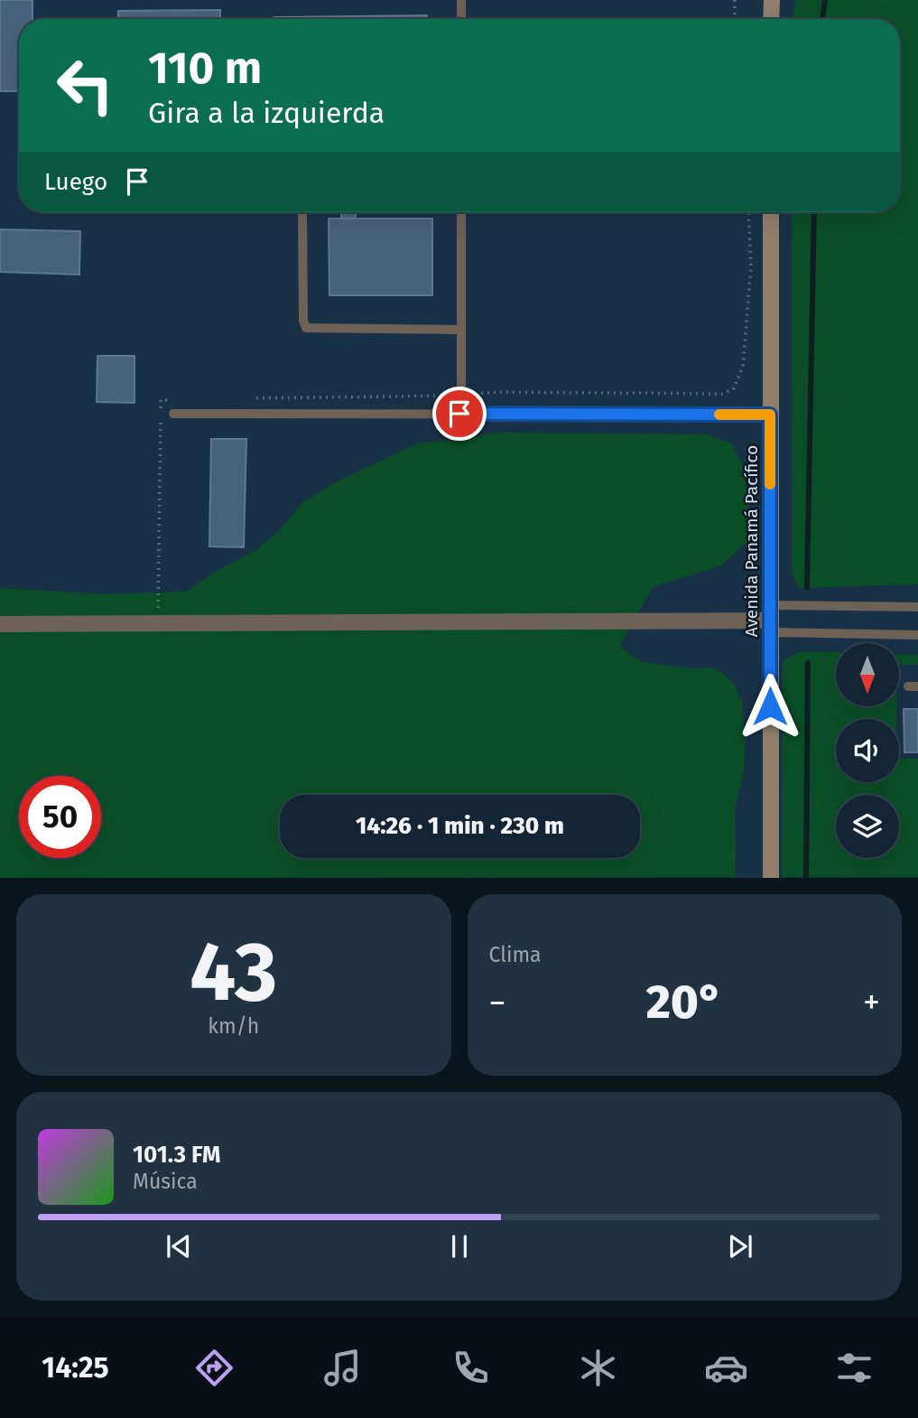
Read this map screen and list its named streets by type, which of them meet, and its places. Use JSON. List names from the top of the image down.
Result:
{
  "streets": {
    "main road": ["Avenida Panamá Pacífico"]
  },
  "north": "bottom",
  "page": {
    "turn": ["110 m", "Gira a la izquierda"],
    "then": "Luego",
    "limit": "50",
    "trip": "14:26 · 1 min · 230 m",
    "tile": [
      ["43", "km/h"],
      "Clima"
    ],
    "heat": ["−", "20°", "+"],
    "song": ["101.3 FM", "Música"],
    "tabs": "14:25"
  }
}
